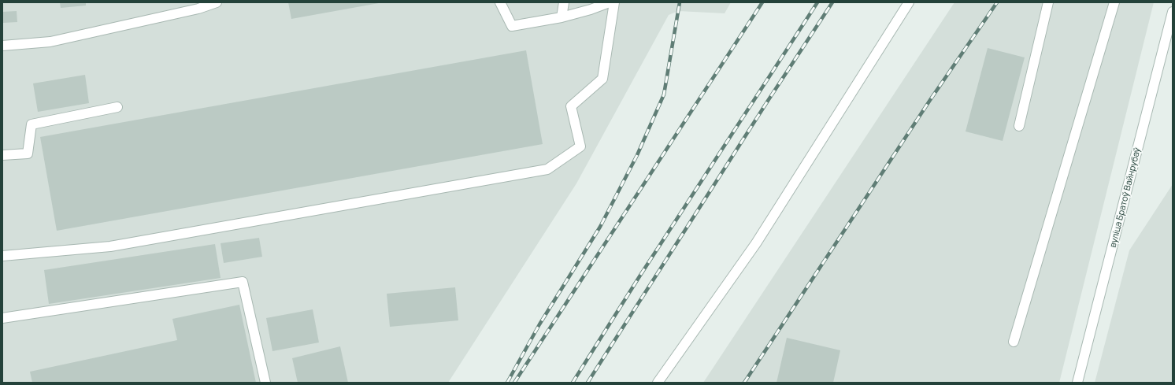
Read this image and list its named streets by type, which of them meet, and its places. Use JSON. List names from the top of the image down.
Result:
{
  "streets": {
    "street": ["вуліца Братоў Вайнрубаў"]
  }
}
